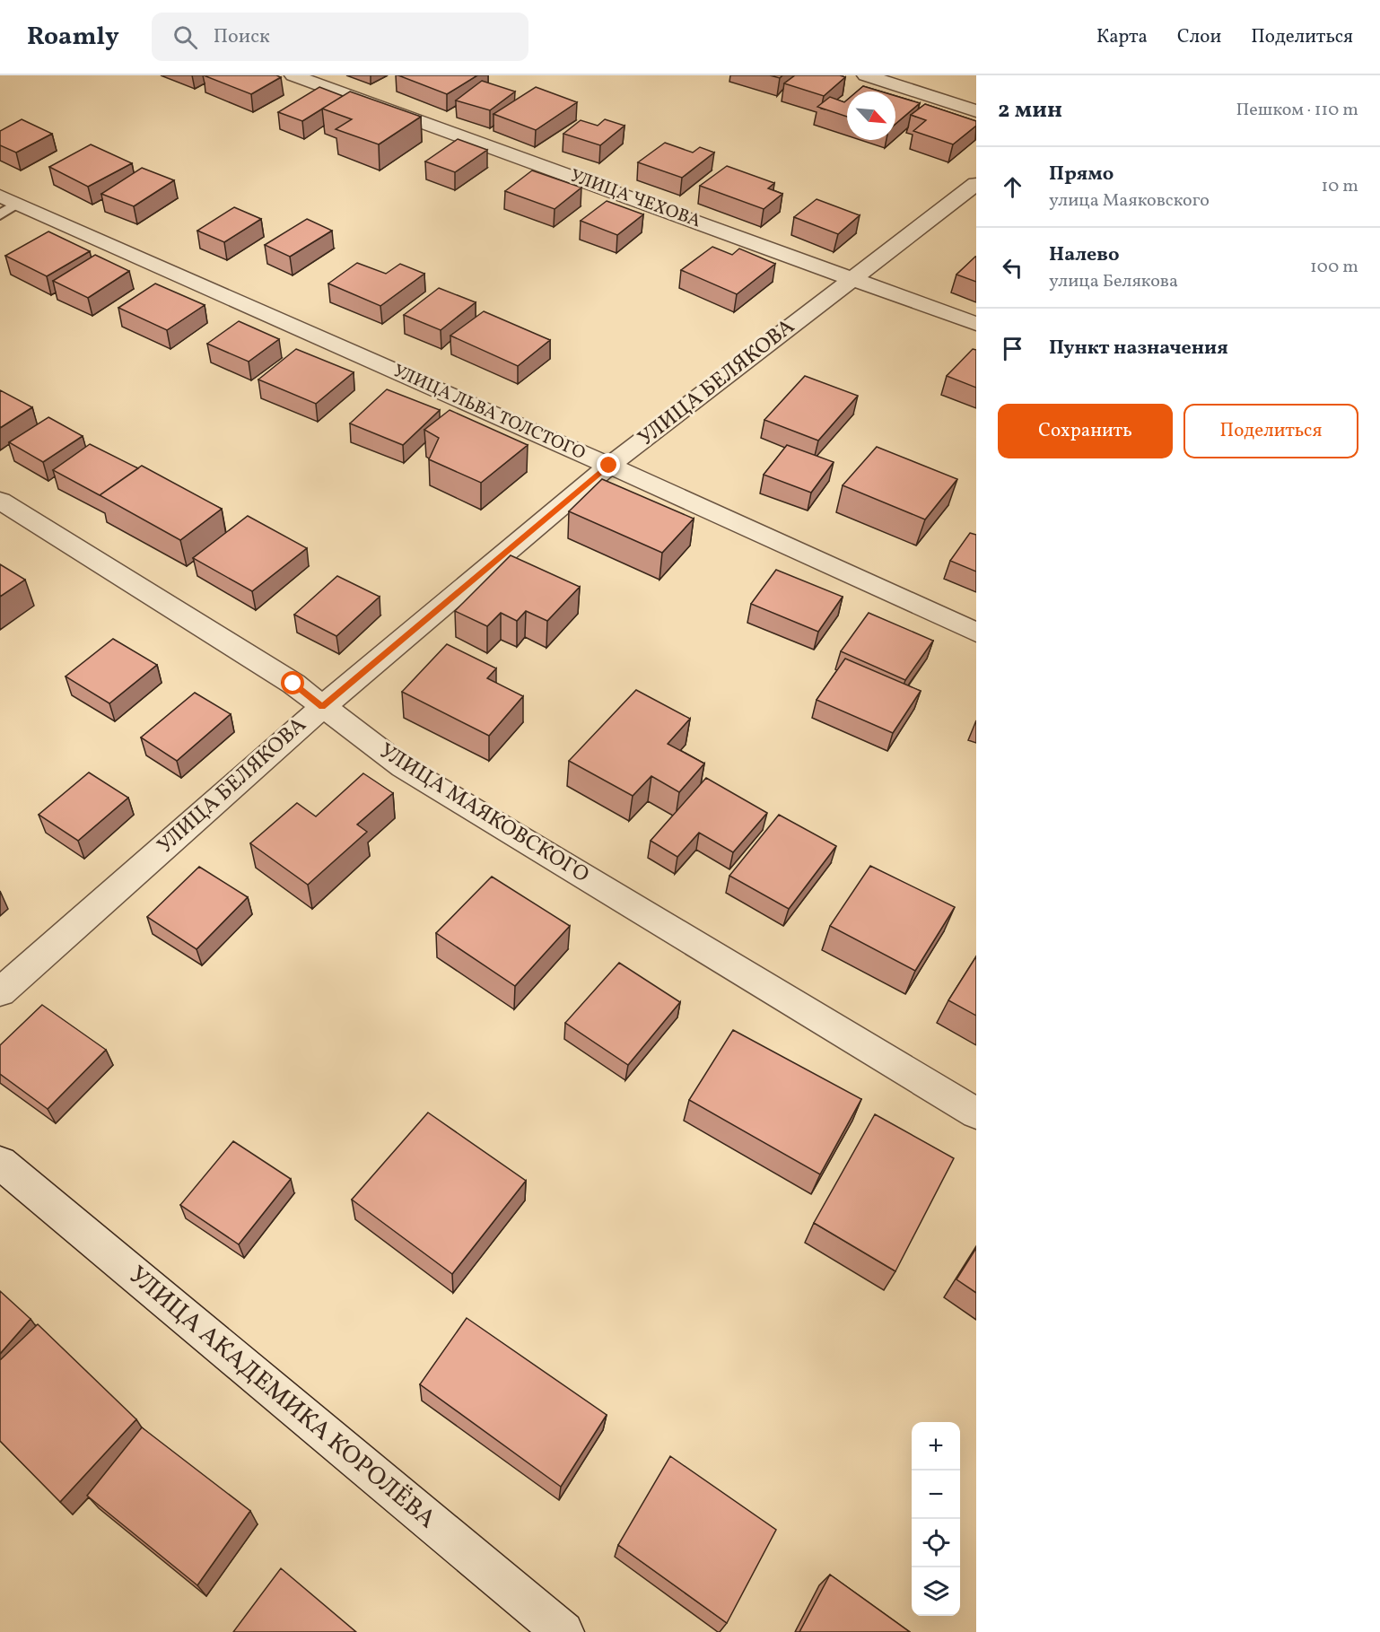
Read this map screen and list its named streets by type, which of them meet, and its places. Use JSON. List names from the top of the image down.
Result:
{
  "streets": {
    "street": [
      "УЛИЦА ЧЕХОВА",
      "УЛИЦА БЕЛЯКОВА",
      "УЛИЦА ЛЬВА ТОЛСТОГО",
      "УЛИЦА МАЯКОВСКОГО",
      "УЛИЦА АКАДЕМИКА КОРОЛЁВА"
    ]
  },
  "crossings": [
    ["УЛИЦА ЧЕХОВА", "УЛИЦА БЕЛЯКОВА"],
    ["УЛИЦА БЕЛЯКОВА", "УЛИЦА ЛЬВА ТОЛСТОГО"],
    ["УЛИЦА БЕЛЯКОВА", "УЛИЦА МАЯКОВСКОГО"]
  ],
  "north": "bottom right",
  "page": {
    "header": "Roamly",
    "search": "Поиск",
    "nav": ["Карта", "Слои", "Поделиться"],
    "heading": ["2 мин", "Пешком · 110 m"],
    "list": [
      ["Прямо", "улица Маяковского", "10 m"],
      ["Налево", "улица Белякова", "100 m"],
      "Пункт назначения"
    ],
    "buttons": ["Сохранить", "Поделиться"],
    "map_buttons": ["+", "−"]
  }
}
